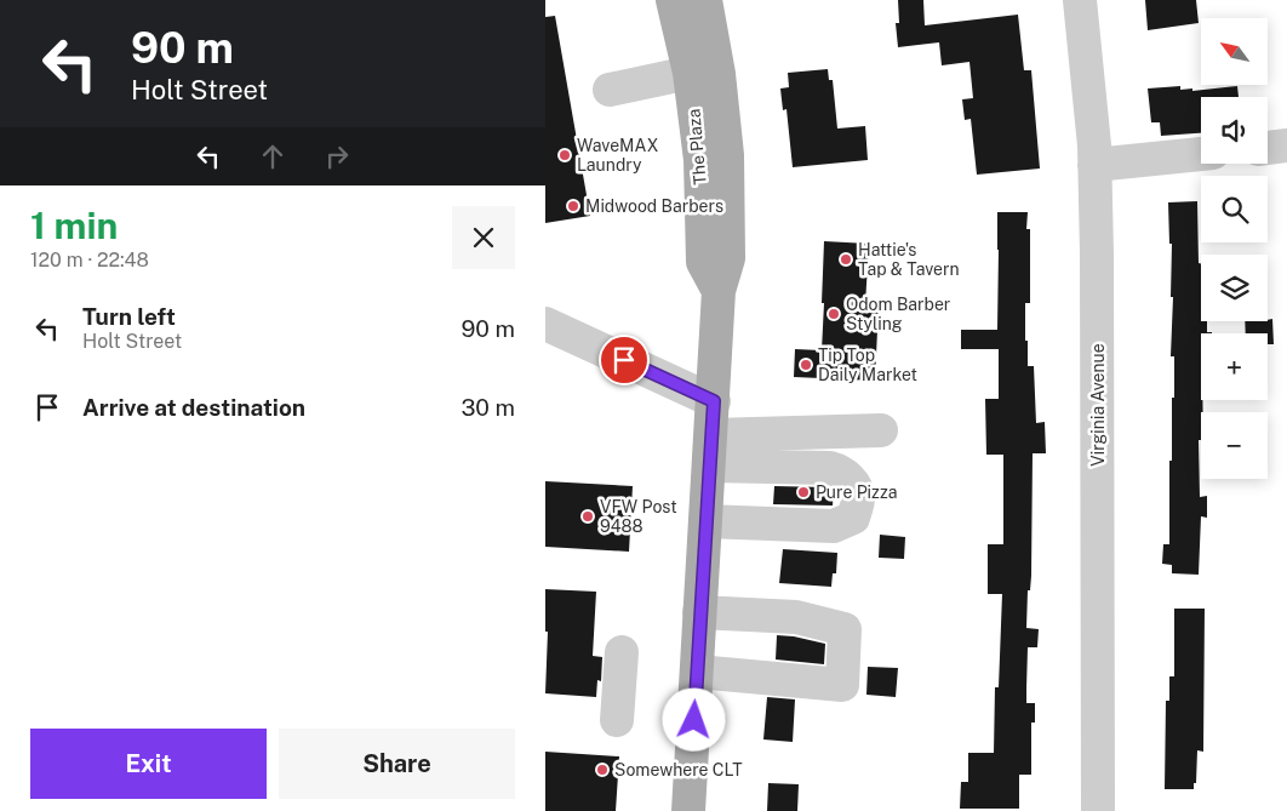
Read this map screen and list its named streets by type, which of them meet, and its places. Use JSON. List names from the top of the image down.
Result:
{
  "streets": {
    "main road": ["The Plaza"],
    "street": ["Virginia Avenue"]
  },
  "places": [
    "WaveMAX Laundry",
    "Midwood Barbers",
    "Hattie's Tap & Tavern",
    "Odom Barber Styling",
    "Tip Top Daily Market",
    "Pure Pizza",
    "VFW Post 9488",
    "Somewhere CLT"
  ],
  "north": "top left",
  "page": {
    "turn": ["90 m", "Holt Street"],
    "map_buttons": ["+", "−"],
    "heading": ["1 min", "120 m · 22:48"],
    "list": [
      {
        "name": "Turn left",
        "note": "Holt Street",
        "value": "90 m"
      },
      {
        "name": "Arrive at destination",
        "value": "30 m"
      }
    ],
    "buttons": ["Exit", "Share"]
  }
}
